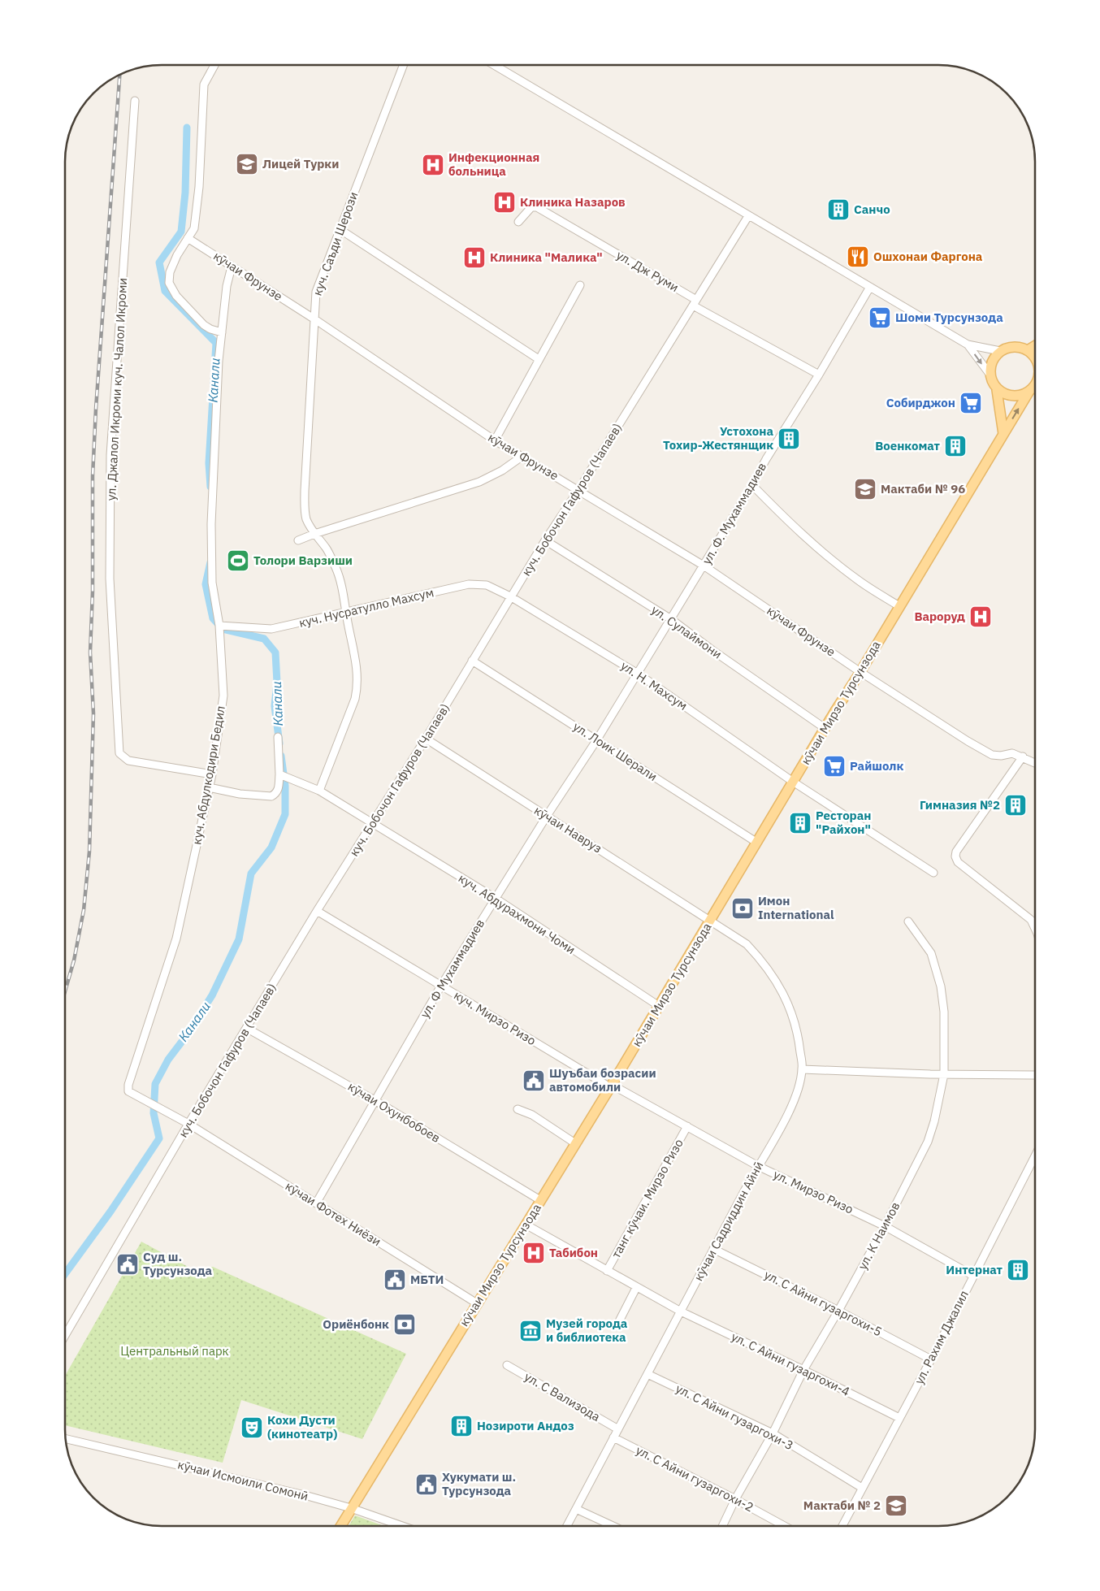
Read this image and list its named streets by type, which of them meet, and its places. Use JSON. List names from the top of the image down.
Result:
{
  "streets": {
    "main road": ["кӯчаи Мирзо Турсунзода"],
    "street": [
      "куч. Саъди Шерози",
      "ул. Дж Руми",
      "кӯчаи Фрунзе",
      "ул. Джалол Икроми куч. Чалол Икроми",
      "куч. Бобочон Гафуров (Чапаев)",
      "ул. Ф. Мухаммадиев",
      "куч. Нусратулло Махсум",
      "ул. Сулаймони",
      "ул. Н. Махсум",
      "ул. Лоик Шерали",
      "куч. Абдулкодири Бедил",
      "кӯчаи Навруз",
      "куч. Абдурахмони Чоми",
      "ул. Ф Мухаммадиев",
      "куч. Мирзо Ризо",
      "кӯчаи Охунбобоев",
      "ул. Мирзо Ризо",
      "танг кӯчаи. Мирзо Ризо",
      "кӯчаи Фотех Ниёзи",
      "кӯчаи Садриддин Айнӣ",
      "ул. К Наимов",
      "ул. С Айни гузаргохи-5",
      "ул. Рахим Джалил",
      "ул. С Айни гузаргохи-4",
      "ул. С Вализода",
      "ул. С Айни гузаргохи-3",
      "ул. С Айни гузаргохи-2",
      "кӯчаи Исмоили Сомонӣ"
    ]
  },
  "crossings": [
    ["куч. Саъди Шерози", "кӯчаи Фрунзе"],
    ["куч. Саъди Шерози", "куч. Нусратулло Махсум"],
    ["куч. Саъди Шерози", "куч. Абдурахмони Чоми"],
    ["ул. Дж Руми", "куч. Бобочон Гафуров (Чапаев)"],
    ["ул. Дж Руми", "ул. Ф. Мухаммадиев"],
    ["кӯчаи Фрунзе", "куч. Бобочон Гафуров (Чапаев)"],
    ["кӯчаи Фрунзе", "ул. Ф. Мухаммадиев"],
    ["кӯчаи Фрунзе", "кӯчаи Мирзо Турсунзода"],
    ["кӯчаи Фрунзе", "куч. Абдулкодири Бедил"],
    ["ул. Джалол Икроми куч. Чалол Икроми", "куч. Абдулкодири Бедил"],
    ["куч. Бобочон Гафуров (Чапаев)", "куч. Нусратулло Махсум"],
    ["куч. Бобочон Гафуров (Чапаев)", "ул. Сулаймони"],
    ["куч. Бобочон Гафуров (Чапаев)", "ул. Н. Махсум"],
    ["куч. Бобочон Гафуров (Чапаев)", "ул. Лоик Шерали"],
    ["куч. Бобочон Гафуров (Чапаев)", "куч. Абдулкодири Бедил"],
    ["куч. Бобочон Гафуров (Чапаев)", "кӯчаи Навруз"],
    ["куч. Бобочон Гафуров (Чапаев)", "куч. Абдурахмони Чоми"],
    ["куч. Бобочон Гафуров (Чапаев)", "куч. Мирзо Ризо"],
    ["куч. Бобочон Гафуров (Чапаев)", "кӯчаи Охунбобоев"],
    ["куч. Бобочон Гафуров (Чапаев)", "кӯчаи Фотех Ниёзи"],
    ["ул. Ф. Мухаммадиев", "ул. Сулаймони"],
    ["ул. Ф. Мухаммадиев", "ул. Н. Махсум"],
    ["ул. Ф. Мухаммадиев", "ул. Лоик Шерали"],
    ["ул. Ф. Мухаммадиев", "ул. Ф Мухаммадиев"],
    ["куч. Нусратулло Махсум", "ул. Н. Махсум"],
    ["куч. Нусратулло Махсум", "куч. Абдулкодири Бедил"],
    ["ул. Сулаймони", "кӯчаи Мирзо Турсунзода"],
    ["ул. Н. Махсум", "кӯчаи Мирзо Турсунзода"],
    ["кӯчаи Мирзо Турсунзода", "ул. Лоик Шерали"],
    ["кӯчаи Мирзо Турсунзода", "кӯчаи Навруз"],
    ["кӯчаи Мирзо Турсунзода", "куч. Абдурахмони Чоми"],
    ["кӯчаи Мирзо Турсунзода", "куч. Мирзо Ризо"],
    ["кӯчаи Мирзо Турсунзода", "кӯчаи Охунбобоев"],
    ["кӯчаи Мирзо Турсунзода", "ул. Мирзо Ризо"],
    ["кӯчаи Мирзо Турсунзода", "кӯчаи Фотех Ниёзи"],
    ["кӯчаи Мирзо Турсунзода", "кӯчаи Садриддин Айнӣ"],
    ["кӯчаи Мирзо Турсунзода", "ул. С Айни гузаргохи-4"],
    ["кӯчаи Мирзо Турсунзода", "кӯчаи Исмоили Сомонӣ"],
    ["ул. Лоик Шерали", "ул. Ф Мухаммадиев"],
    ["куч. Абдулкодири Бедил", "кӯчаи Фотех Ниёзи"],
    ["кӯчаи Навруз", "ул. Ф Мухаммадиев"],
    ["кӯчаи Навруз", "кӯчаи Садриддин Айнӣ"],
    ["куч. Абдурахмони Чоми", "ул. Ф Мухаммадиев"],
    ["ул. Ф Мухаммадиев", "куч. Мирзо Ризо"],
    ["ул. Ф Мухаммадиев", "кӯчаи Охунбобоев"],
    ["ул. Ф Мухаммадиев", "кӯчаи Фотех Ниёзи"],
    ["куч. Мирзо Ризо", "ул. Мирзо Ризо"],
    ["ул. Мирзо Ризо", "танг кӯчаи. Мирзо Ризо"],
    ["ул. Мирзо Ризо", "кӯчаи Садриддин Айнӣ"],
    ["ул. Мирзо Ризо", "ул. К Наимов"],
    ["ул. Мирзо Ризо", "ул. Рахим Джалил"],
    ["танг кӯчаи. Мирзо Ризо", "ул. С Айни гузаргохи-4"],
    ["кӯчаи Садриддин Айнӣ", "ул. С Айни гузаргохи-5"],
    ["кӯчаи Садриддин Айнӣ", "ул. С Айни гузаргохи-4"],
    ["кӯчаи Садриддин Айнӣ", "ул. С Вализода"],
    ["кӯчаи Садриддин Айнӣ", "ул. С Айни гузаргохи-3"],
    ["кӯчаи Садриддин Айнӣ", "ул. С Айни гузаргохи-2"],
    ["ул. К Наимов", "ул. С Айни гузаргохи-5"],
    ["ул. К Наимов", "ул. С Айни гузаргохи-4"],
    ["ул. К Наимов", "ул. С Айни гузаргохи-3"],
    ["ул. К Наимов", "ул. С Айни гузаргохи-2"],
    ["ул. С Айни гузаргохи-5", "ул. Рахим Джалил"],
    ["ул. Рахим Джалил", "ул. С Айни гузаргохи-4"],
    ["ул. Рахим Джалил", "ул. С Айни гузаргохи-3"]
  ],
  "water": ["Канали"],
  "parks": ["Центральный парк"],
  "places": {
    "school or university": ["Лицей Турки", "Мактаби № 96", "Мактаби № 2"],
    "hospital": [
      "Инфекционная больница",
      "Клиника Назаров",
      "Клиника \"Малика\"",
      "Вароруд",
      "Табибон"
    ],
    "building": [
      "Санчо",
      "Устохона Тохир-Жестянщик",
      "Военкомат",
      "Гимназия №2",
      "Ресторан \"Райхон\"",
      "Интернат",
      "Нозироти Андоз"
    ],
    "restaurant": ["Ошхонаи Фаргона"],
    "supermarket": ["Шоми Турсунзода", "Собирджон", "Райшолк"],
    "sports": ["Толори Варзиши"],
    "bank": ["Имон International", "Ориёнбонк"],
    "public building": [
      "Шуъбаи бозрасии автомобили",
      "Суд ш. Турсунзода",
      "МБТИ",
      "Хукумати ш. Турсунзода"
    ],
    "museum": ["Музей города и библиотека"],
    "theatre": ["Кохи Дусти (кинотеатр)"]
  }
}
